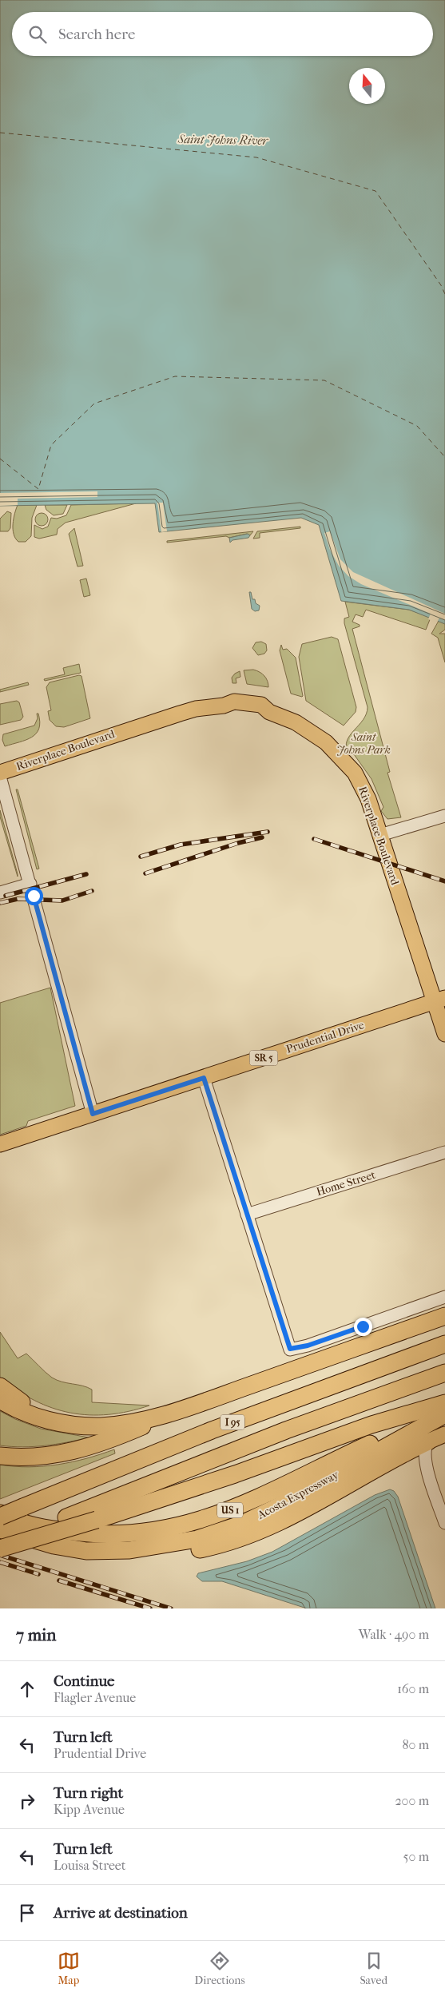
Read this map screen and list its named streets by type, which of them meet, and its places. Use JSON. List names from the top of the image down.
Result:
{
  "streets": {
    "highway": ["I 95", "Acosta Expressway", "US 1"],
    "main road": ["Riverplace Boulevard", "Prudential Drive", "SR 5"],
    "street": ["Home Street"]
  },
  "crossings": [
    ["Riverplace Boulevard", "Prudential Drive"],
    ["Acosta Expressway", "US 1"]
  ],
  "water": ["Saint Johns River"],
  "parks": ["Saint Johns Park"],
  "north": "top",
  "page": {
    "search": "Search here",
    "heading": ["7 min", "Walk · 490 m"],
    "list": [
      ["Continue", "Flagler Avenue", "160 m"],
      ["Turn left", "Prudential Drive", "80 m"],
      ["Turn right", "Kipp Avenue", "200 m"],
      ["Turn left", "Louisa Street", "50 m"],
      "Arrive at destination"
    ],
    "nav": ["Map", "Directions", "Saved"]
  }
}
